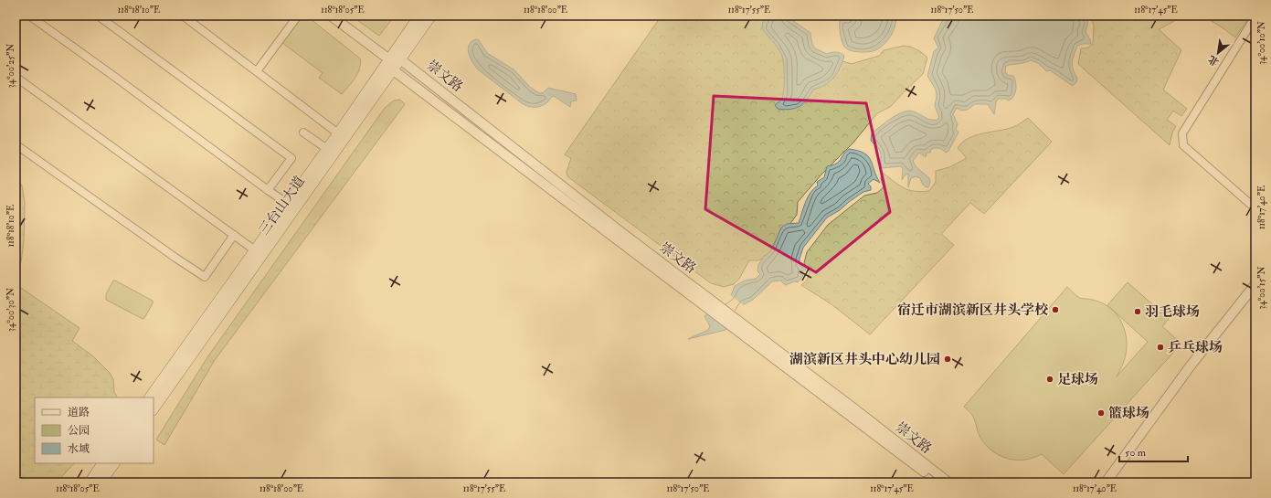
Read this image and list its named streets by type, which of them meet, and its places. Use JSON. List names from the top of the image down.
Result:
{
  "streets": {
    "main road": ["三台山大道"],
    "street": ["崇文路"]
  },
  "crossings": [
    ["崇文路", "三台山大道"]
  ],
  "places": [
    "宿迁市湖滨新区井头学校",
    "羽毛球场",
    "乒乓球场",
    "湖滨新区井头中心幼儿园",
    "足球场",
    "篮球场"
  ],
  "legend": ["道路", "公园", "水域"],
  "scale_bar": "50 m",
  "north": "bottom left",
  "coordinates": [
    "118°18'10\"E",
    "118°18'05\"E",
    "118°18'00\"E",
    "118°17'55\"E",
    "118°17'50\"E",
    "118°17'45\"E",
    "34°00'10\"N",
    "34°00'25\"N",
    "118°17'40\"E",
    "34°00'15\"N",
    "34°00'30\"N"
  ]
}
